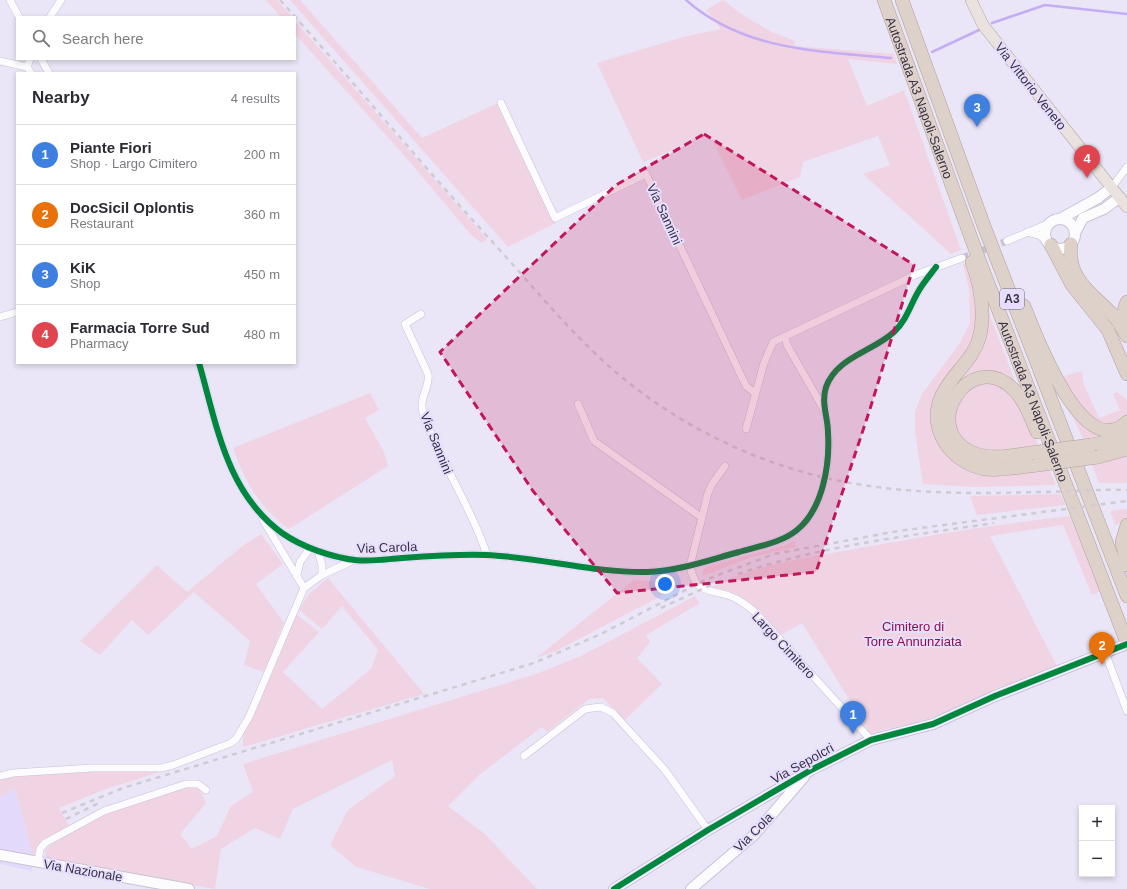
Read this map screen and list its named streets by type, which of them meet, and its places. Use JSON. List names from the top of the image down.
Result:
{
  "streets": {
    "highway": ["Autostrada A3 Napoli-Salerno", "A3"],
    "main road": ["Via Vittorio Veneto"],
    "street": [
      "Via Sannini",
      "Via Carola",
      "Largo Cimitero",
      "Via Sepolcri",
      "Via Cola",
      "Via Nazionale"
    ]
  },
  "crossings": [
    ["Autostrada A3 Napoli-Salerno", "Via Sepolcri"],
    ["Via Sannini", "Via Carola"],
    ["Via Carola", "Largo Cimitero"],
    ["Largo Cimitero", "Via Sepolcri"],
    ["Via Sepolcri", "Via Cola"]
  ],
  "parks": ["Cimitero di Torre Annunziata"],
  "page": {
    "search": "Search here",
    "heading": ["Nearby", "4 results"],
    "pins": [
      "3",
      "4",
      "2",
      "1"
    ],
    "list": [
      {
        "mark": "1",
        "name": "Piante Fiori",
        "note": "Shop · Largo Cimitero",
        "value": "200 m"
      },
      {
        "mark": "2",
        "name": "DocSicil Oplontis",
        "note": "Restaurant",
        "value": "360 m"
      },
      {
        "mark": "3",
        "name": "KiK",
        "note": "Shop",
        "value": "450 m"
      },
      {
        "mark": "4",
        "name": "Farmacia Torre Sud",
        "note": "Pharmacy",
        "value": "480 m"
      }
    ],
    "map_buttons": ["+", "−"]
  }
}
